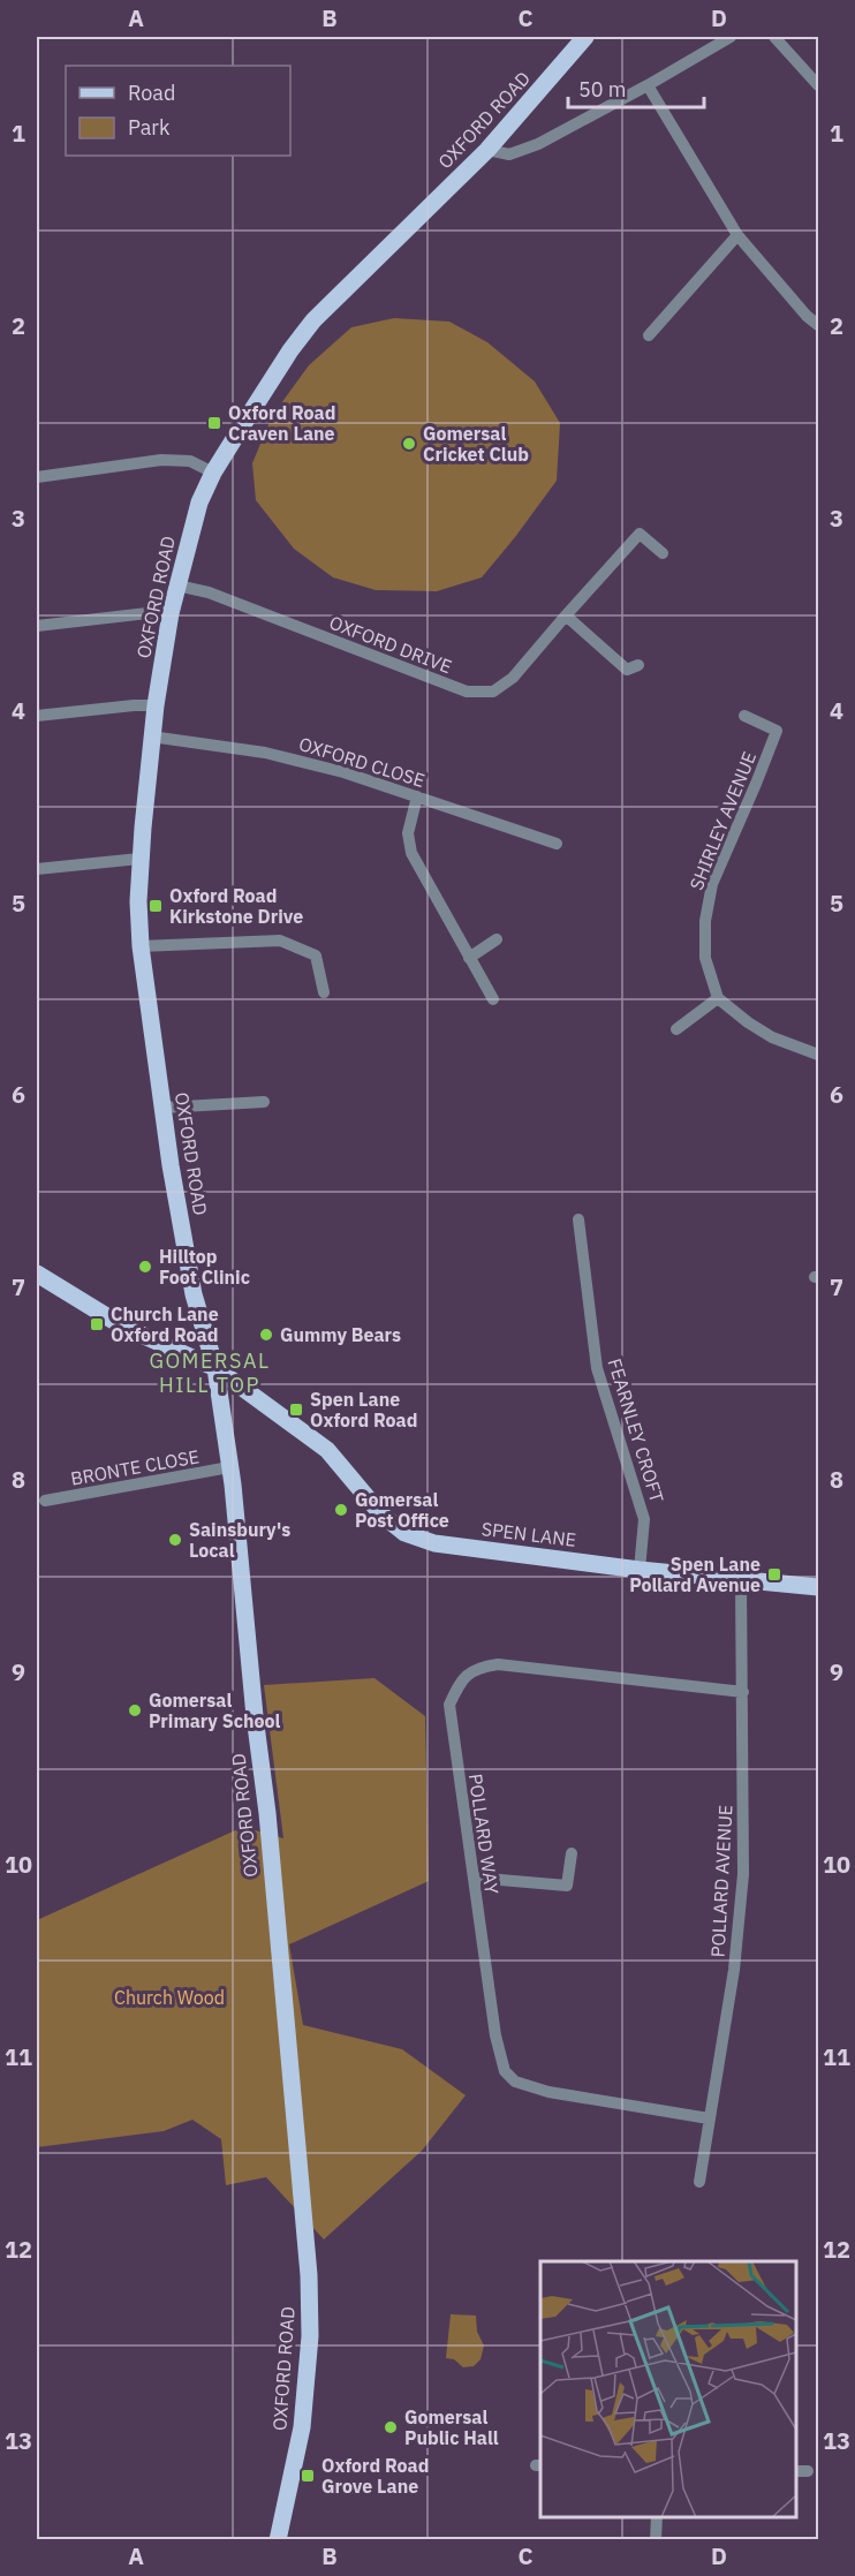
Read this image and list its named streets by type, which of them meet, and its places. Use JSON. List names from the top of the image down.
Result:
{
  "streets": {
    "main road": ["OXFORD ROAD", "SPEN LANE"],
    "street": [
      "OXFORD DRIVE",
      "OXFORD CLOSE",
      "SHIRLEY AVENUE",
      "FEARNLEY CROFT",
      "BRONTE CLOSE",
      "POLLARD WAY",
      "POLLARD AVENUE"
    ]
  },
  "crossings": [
    ["OXFORD ROAD", "OXFORD DRIVE"],
    ["OXFORD ROAD", "OXFORD CLOSE"],
    ["OXFORD ROAD", "BRONTE CLOSE"],
    ["OXFORD ROAD", "SPEN LANE"],
    ["FEARNLEY CROFT", "SPEN LANE"],
    ["SPEN LANE", "POLLARD AVENUE"],
    ["POLLARD WAY", "POLLARD AVENUE"]
  ],
  "districts": ["GOMERSAL HILL TOP"],
  "parks": ["Church Wood"],
  "places": {
    "transit": [
      "Oxford Road Craven Lane",
      "Oxford Road Kirkstone Drive",
      "Church Lane Oxford Road",
      "Spen Lane Oxford Road",
      "Spen Lane Pollard Avenue",
      "Oxford Road Grove Lane"
    ],
    "other": [
      "Gomersal Cricket Club",
      "Hilltop Foot Clinic",
      "Gummy Bears",
      "Gomersal Post Office",
      "Sainsbury's Local",
      "Gomersal Primary School",
      "Gomersal Public Hall"
    ]
  },
  "legend": ["Road", "Park"],
  "scale_bar": "50 m",
  "grid": {
    "columns": [
      "A",
      "B",
      "C",
      "D"
    ],
    "rows": [
      "1",
      "2",
      "3",
      "4",
      "5",
      "6",
      "7",
      "8",
      "9",
      "10",
      "11",
      "12",
      "13"
    ]
  }
}
